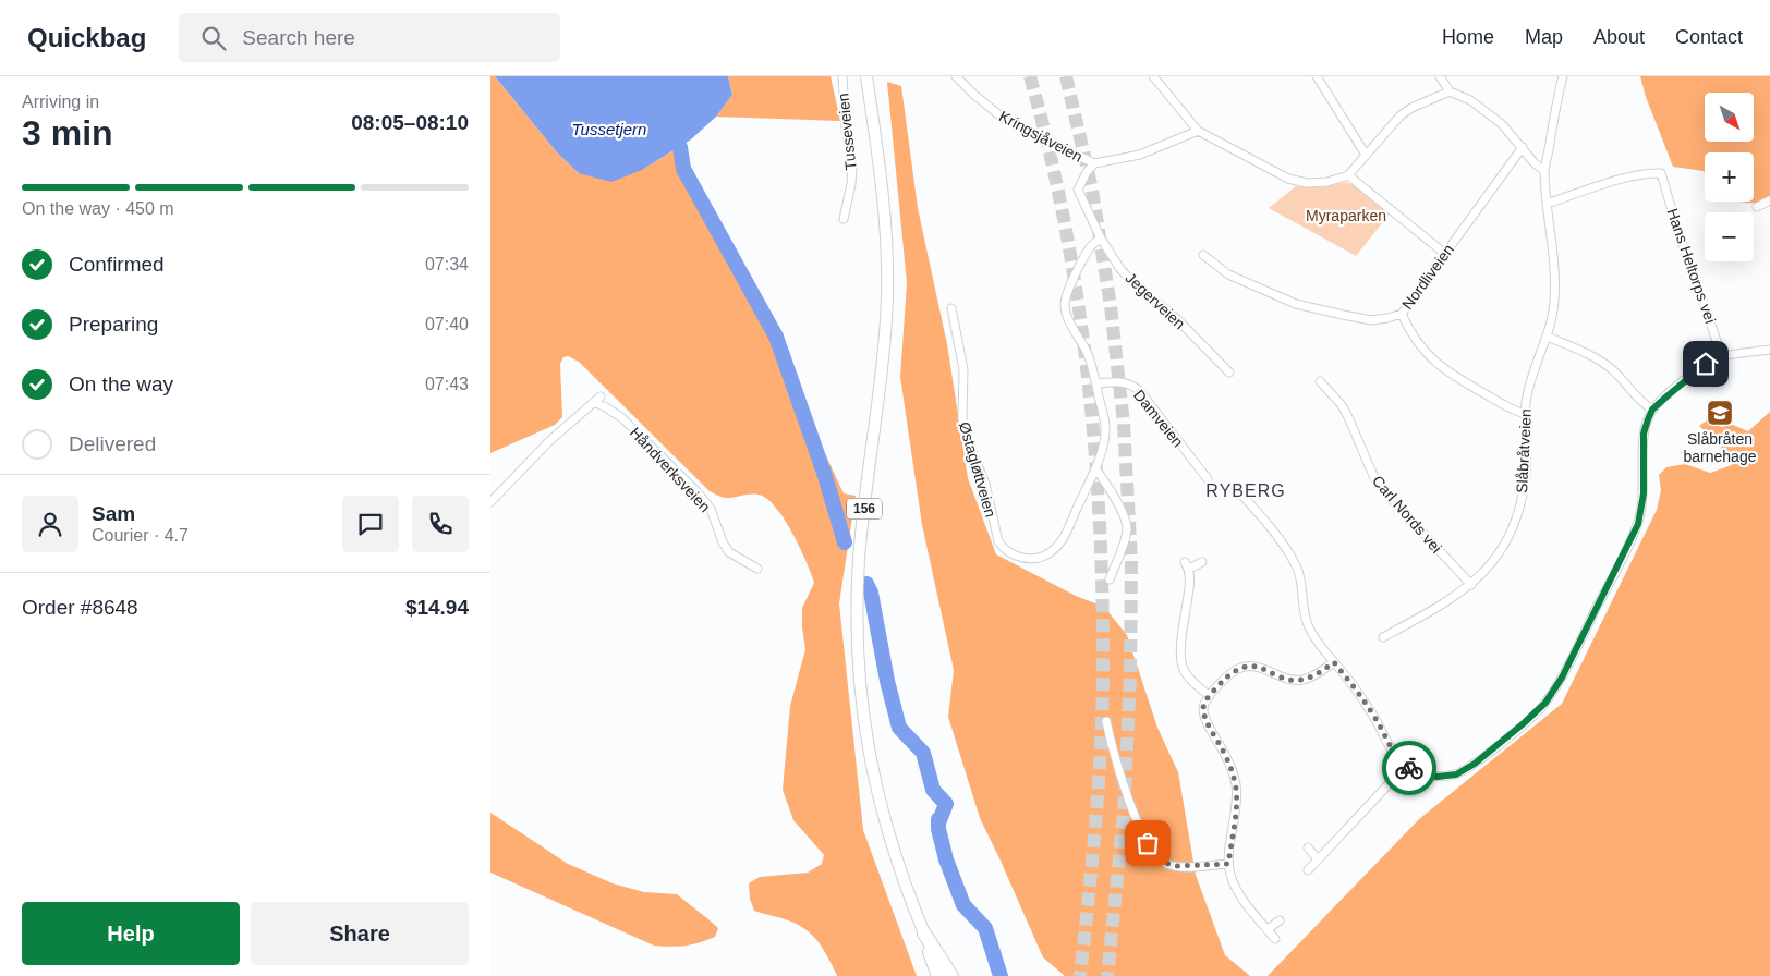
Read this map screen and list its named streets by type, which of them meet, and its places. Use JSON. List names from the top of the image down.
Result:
{
  "streets": {
    "main road": ["156"],
    "street": [
      "Tusseveien",
      "Kringsjåveien",
      "Hans Heltorps vei",
      "Nordliveien",
      "Jegerveien",
      "Damveien",
      "Slåbråtveien",
      "Håndverksveien",
      "Østagløttveien",
      "Carl Nords vei"
    ]
  },
  "crossings": [
    ["Kringsjåveien", "Jegerveien"],
    ["Hans Heltorps vei", "Slåbråtveien"],
    ["Jegerveien", "Østagløttveien"],
    ["Damveien", "Østagløttveien"],
    ["Slåbråtveien", "Carl Nords vei"]
  ],
  "districts": ["RYBERG"],
  "water": ["Tussetjern"],
  "parks": ["Myraparken"],
  "places": {
    "school or university": ["Slåbråten barnehage"]
  },
  "north": "bottom right",
  "page": {
    "header": "Quickbag",
    "search": "Search here",
    "nav": [
      "Home",
      "Map",
      "About",
      "Contact"
    ],
    "heading": ["3 min", "Arriving in", "08:05–08:10"],
    "panel": [
      "Sam",
      "Courier · 4.7",
      "Order #8648",
      "$14.94"
    ],
    "map_buttons": ["+", "−"],
    "bar": "On the way · 450 m",
    "list": [
      ["Confirmed", "07:34"],
      ["Preparing", "07:40"],
      ["On the way", "07:43"],
      "Delivered"
    ],
    "buttons": ["Help", "Share"]
  }
}
